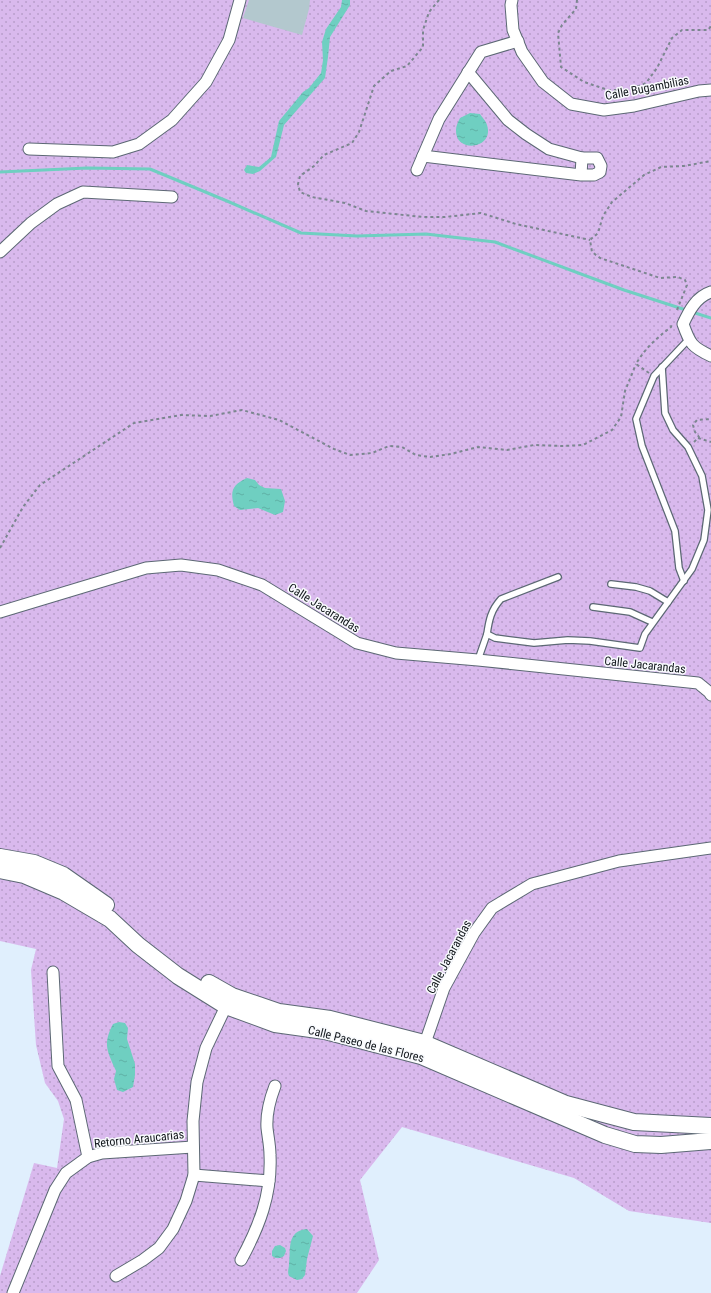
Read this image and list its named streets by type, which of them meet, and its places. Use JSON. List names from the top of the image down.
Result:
{
  "streets": {
    "street": [
      "Calle Bugambilias",
      "Calle Jacarandas",
      "Calle Paseo de las Flores",
      "Retorno Araucarias"
    ]
  },
  "crossings": [
    ["Calle Jacarandas", "Calle Paseo de las Flores"]
  ]
}
